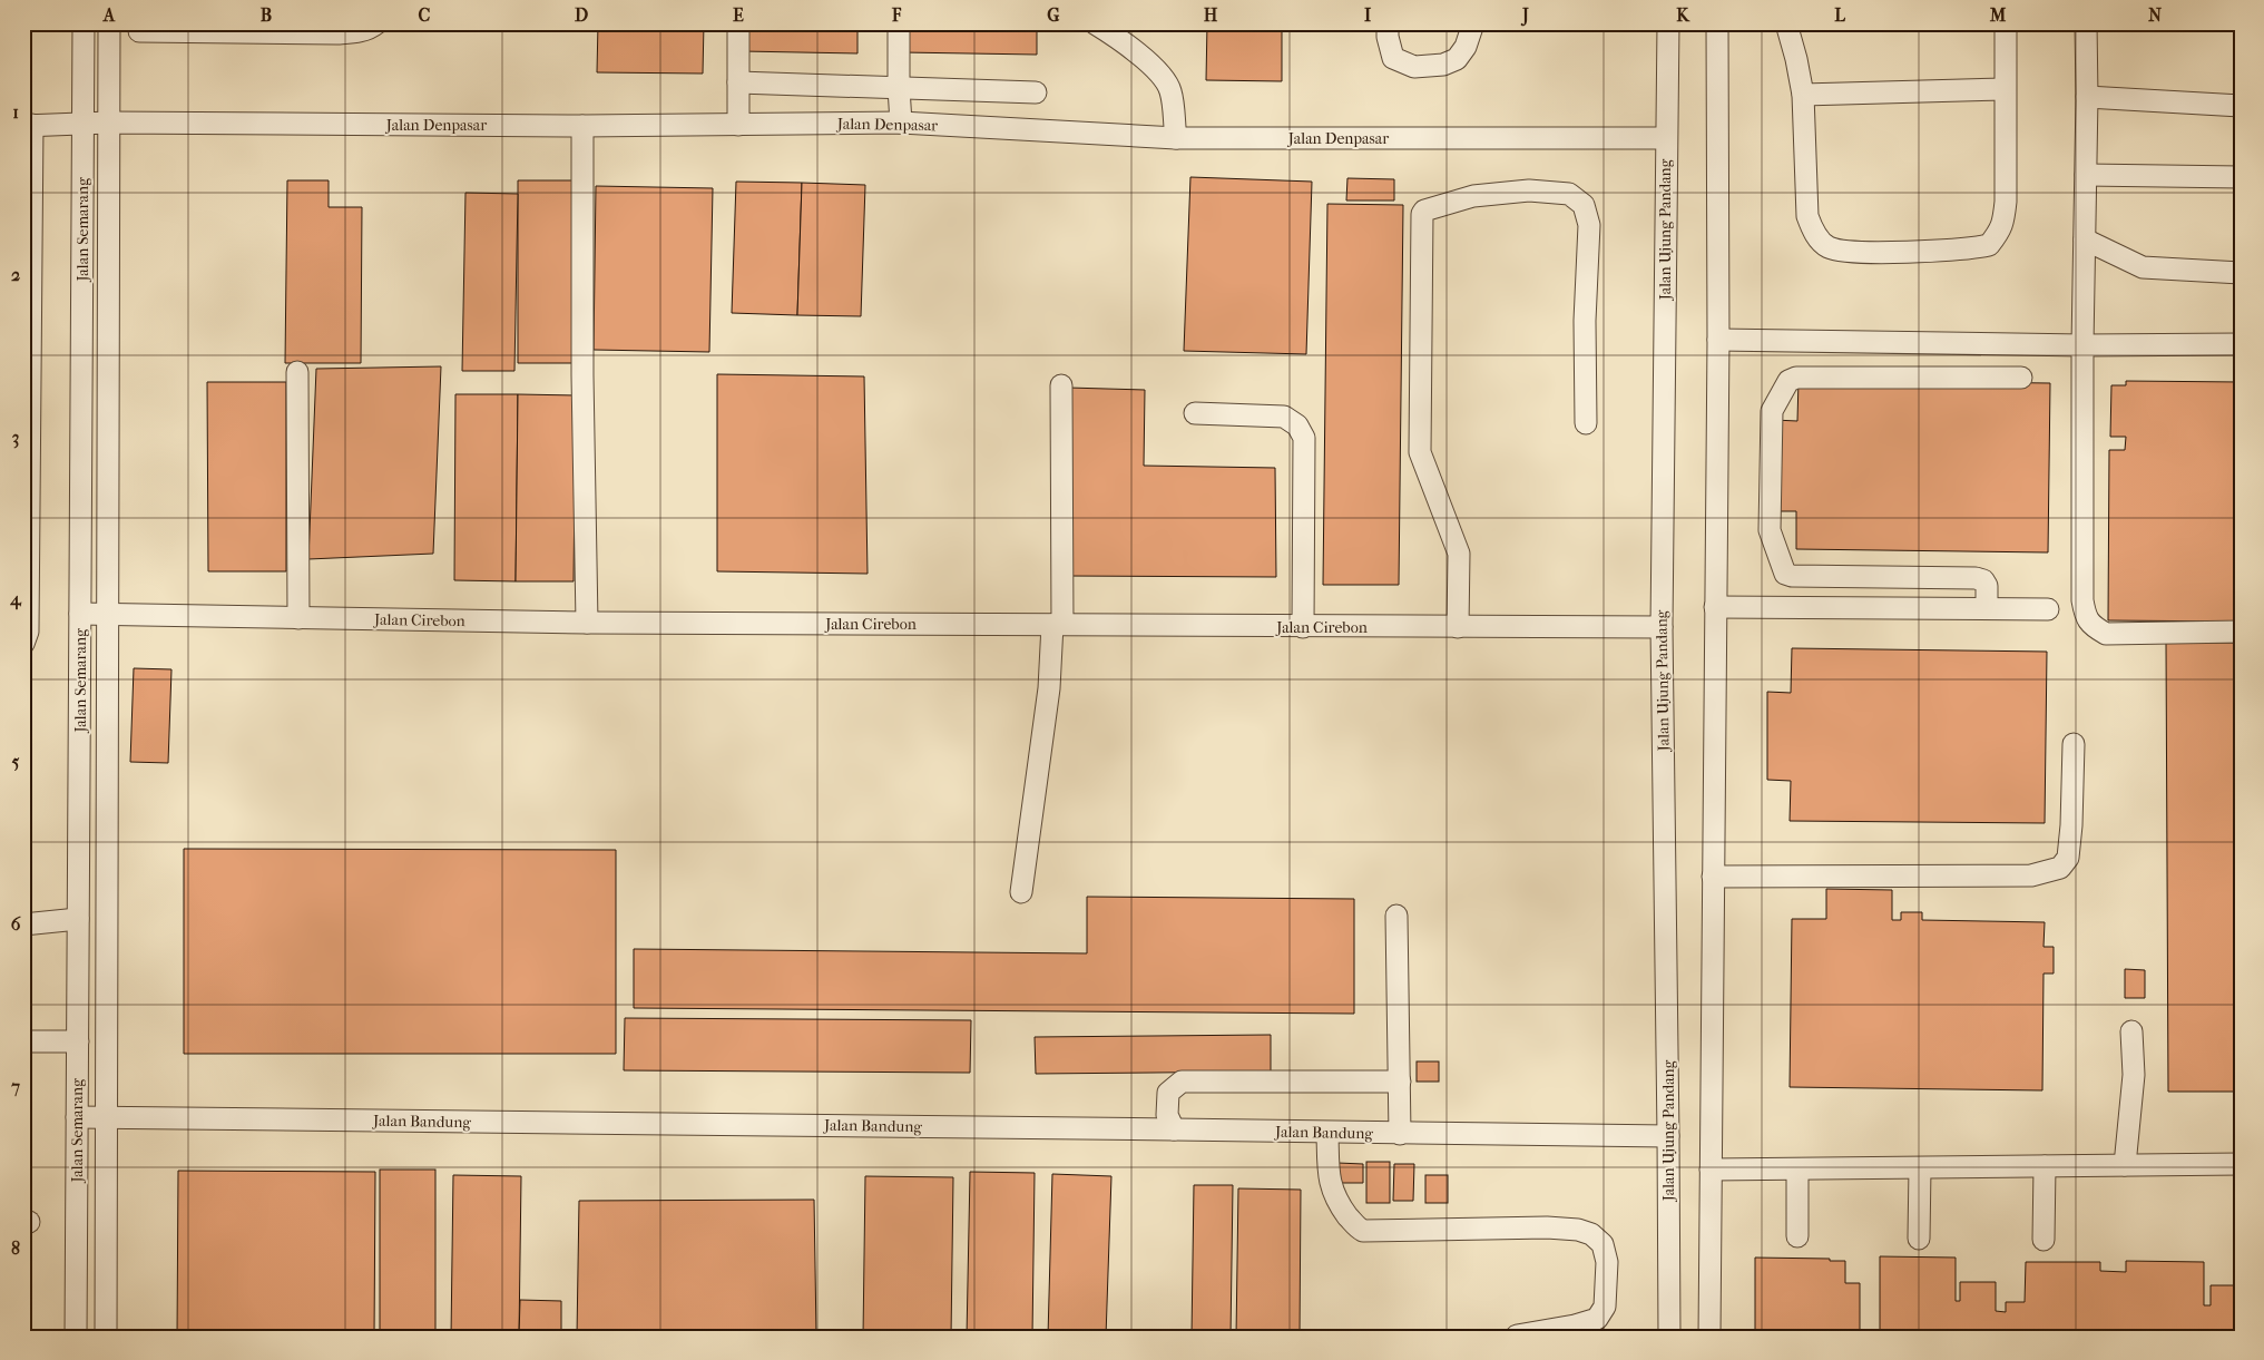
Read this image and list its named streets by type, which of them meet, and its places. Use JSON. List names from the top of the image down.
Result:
{
  "streets": {
    "street": [
      "Jalan Denpasar",
      "Jalan Semarang",
      "Jalan Ujung Pandang",
      "Jalan Cirebon",
      "Jalan Bandung"
    ]
  },
  "crossings": [
    ["Jalan Denpasar", "Jalan Semarang"],
    ["Jalan Denpasar", "Jalan Ujung Pandang"],
    ["Jalan Semarang", "Jalan Cirebon"],
    ["Jalan Semarang", "Jalan Bandung"],
    ["Jalan Ujung Pandang", "Jalan Cirebon"],
    ["Jalan Ujung Pandang", "Jalan Bandung"]
  ],
  "grid": {
    "columns": [
      "A",
      "B",
      "C",
      "D",
      "E",
      "F",
      "G",
      "H",
      "I",
      "J",
      "K",
      "L",
      "M",
      "N"
    ],
    "rows": [
      "1",
      "2",
      "3",
      "4",
      "5",
      "6",
      "7",
      "8"
    ]
  }
}
